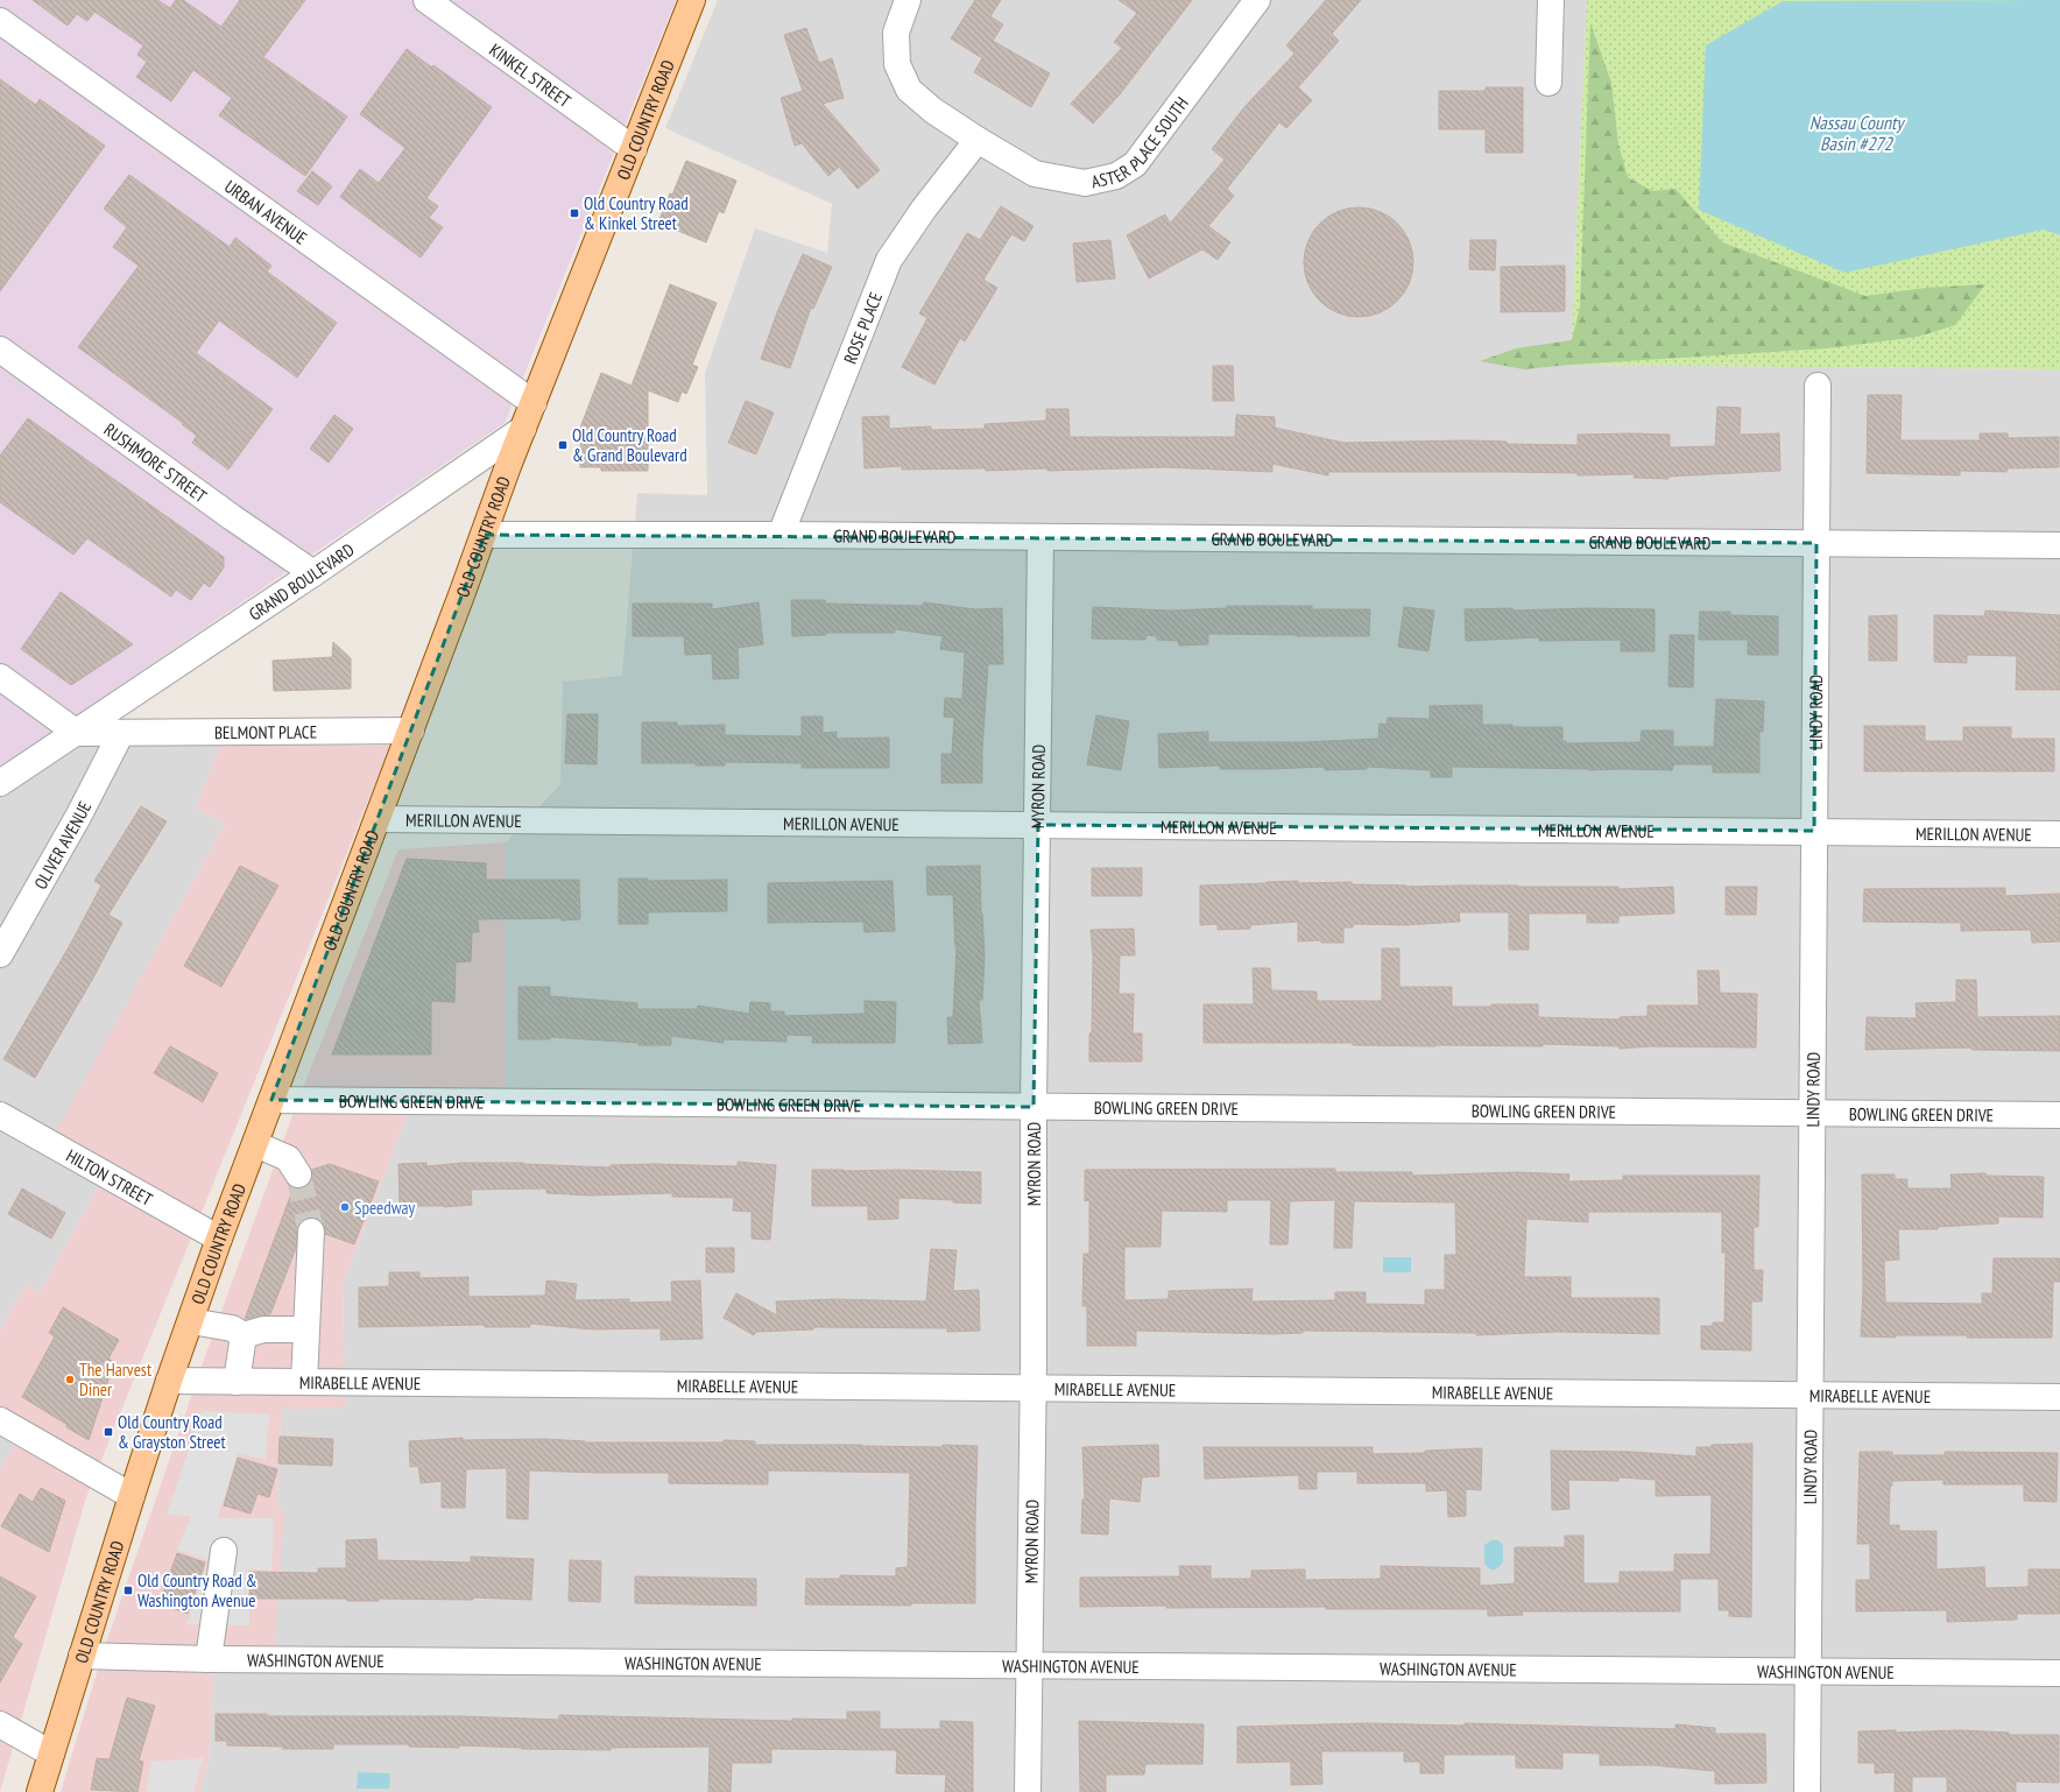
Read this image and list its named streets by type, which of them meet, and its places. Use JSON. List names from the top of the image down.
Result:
{
  "streets": {
    "main road": ["OLD COUNTRY ROAD"],
    "street": [
      "KINKEL STREET",
      "ASTER PLACE SOUTH",
      "URBAN AVENUE",
      "ROSE PLACE",
      "RUSHMORE STREET",
      "GRAND BOULEVARD",
      "LINDY ROAD",
      "BELMONT PLACE",
      "MYRON ROAD",
      "MERILLON AVENUE",
      "OLIVER AVENUE",
      "BOWLING GREEN DRIVE",
      "HILTON STREET",
      "MIRABELLE AVENUE",
      "WASHINGTON AVENUE"
    ]
  },
  "crossings": [
    ["KINKEL STREET", "OLD COUNTRY ROAD"],
    ["OLD COUNTRY ROAD", "URBAN AVENUE"],
    ["OLD COUNTRY ROAD", "GRAND BOULEVARD"],
    ["OLD COUNTRY ROAD", "BELMONT PLACE"],
    ["OLD COUNTRY ROAD", "MERILLON AVENUE"],
    ["OLD COUNTRY ROAD", "BOWLING GREEN DRIVE"],
    ["OLD COUNTRY ROAD", "HILTON STREET"],
    ["OLD COUNTRY ROAD", "MIRABELLE AVENUE"],
    ["OLD COUNTRY ROAD", "WASHINGTON AVENUE"],
    ["ASTER PLACE SOUTH", "ROSE PLACE"],
    ["ROSE PLACE", "GRAND BOULEVARD"],
    ["RUSHMORE STREET", "GRAND BOULEVARD"],
    ["GRAND BOULEVARD", "LINDY ROAD"],
    ["GRAND BOULEVARD", "MYRON ROAD"],
    ["LINDY ROAD", "MERILLON AVENUE"],
    ["LINDY ROAD", "BOWLING GREEN DRIVE"],
    ["LINDY ROAD", "MIRABELLE AVENUE"],
    ["LINDY ROAD", "WASHINGTON AVENUE"],
    ["BELMONT PLACE", "OLIVER AVENUE"],
    ["MYRON ROAD", "MERILLON AVENUE"],
    ["MYRON ROAD", "BOWLING GREEN DRIVE"],
    ["MYRON ROAD", "MIRABELLE AVENUE"],
    ["MYRON ROAD", "WASHINGTON AVENUE"]
  ],
  "water": ["Nassau County Basin #272"],
  "places": {
    "transit": [
      "Old Country Road & Kinkel Street",
      "Old Country Road & Grand Boulevard",
      "Old Country Road & Grayston Street",
      "Old Country Road & Washington Avenue"
    ],
    "other": ["Speedway", "The Harvest Diner"]
  }
}
